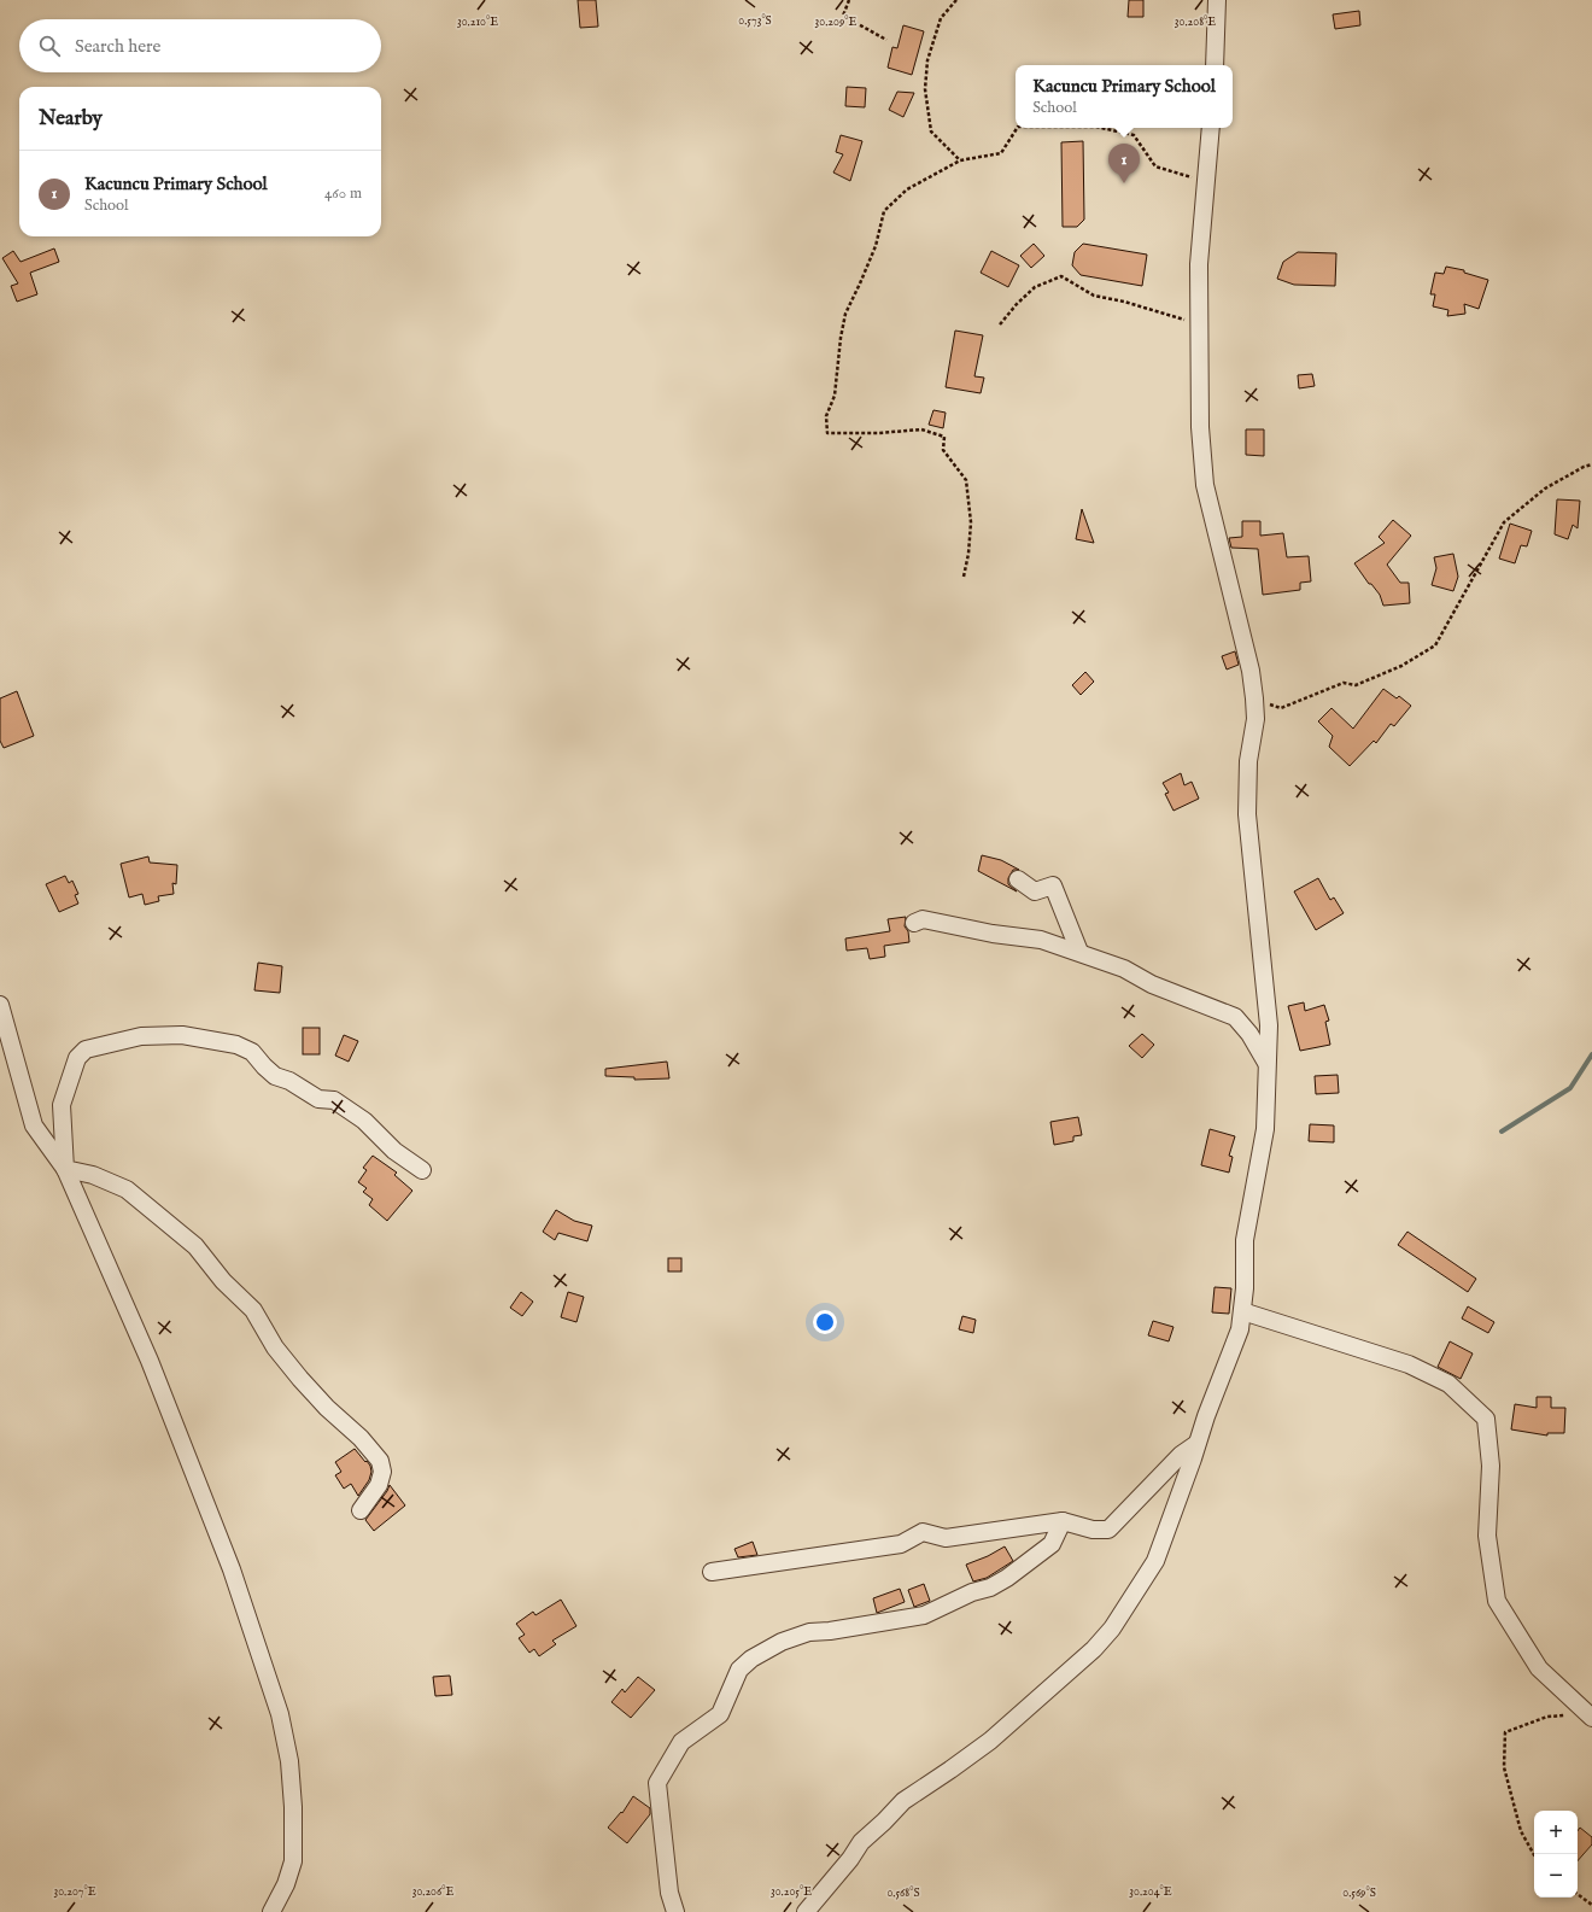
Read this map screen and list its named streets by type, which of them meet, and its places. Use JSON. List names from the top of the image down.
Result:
{
  "page": {
    "search": "Search here",
    "popup": ["Kacuncu Primary School", "School"],
    "heading": "Nearby",
    "pins": "1",
    "list": [
      {
        "mark": "1",
        "name": "Kacuncu Primary School",
        "note": "School",
        "value": "460 m"
      }
    ],
    "map_buttons": ["+", "−"]
  },
  "coordinates": [
    "0.573°S",
    "30.209°E",
    "30.210°E",
    "30.208°E",
    "30.207°E",
    "30.206°E",
    "30.205°E",
    "30.204°E",
    "0.568°S",
    "0.569°S"
  ]
}
